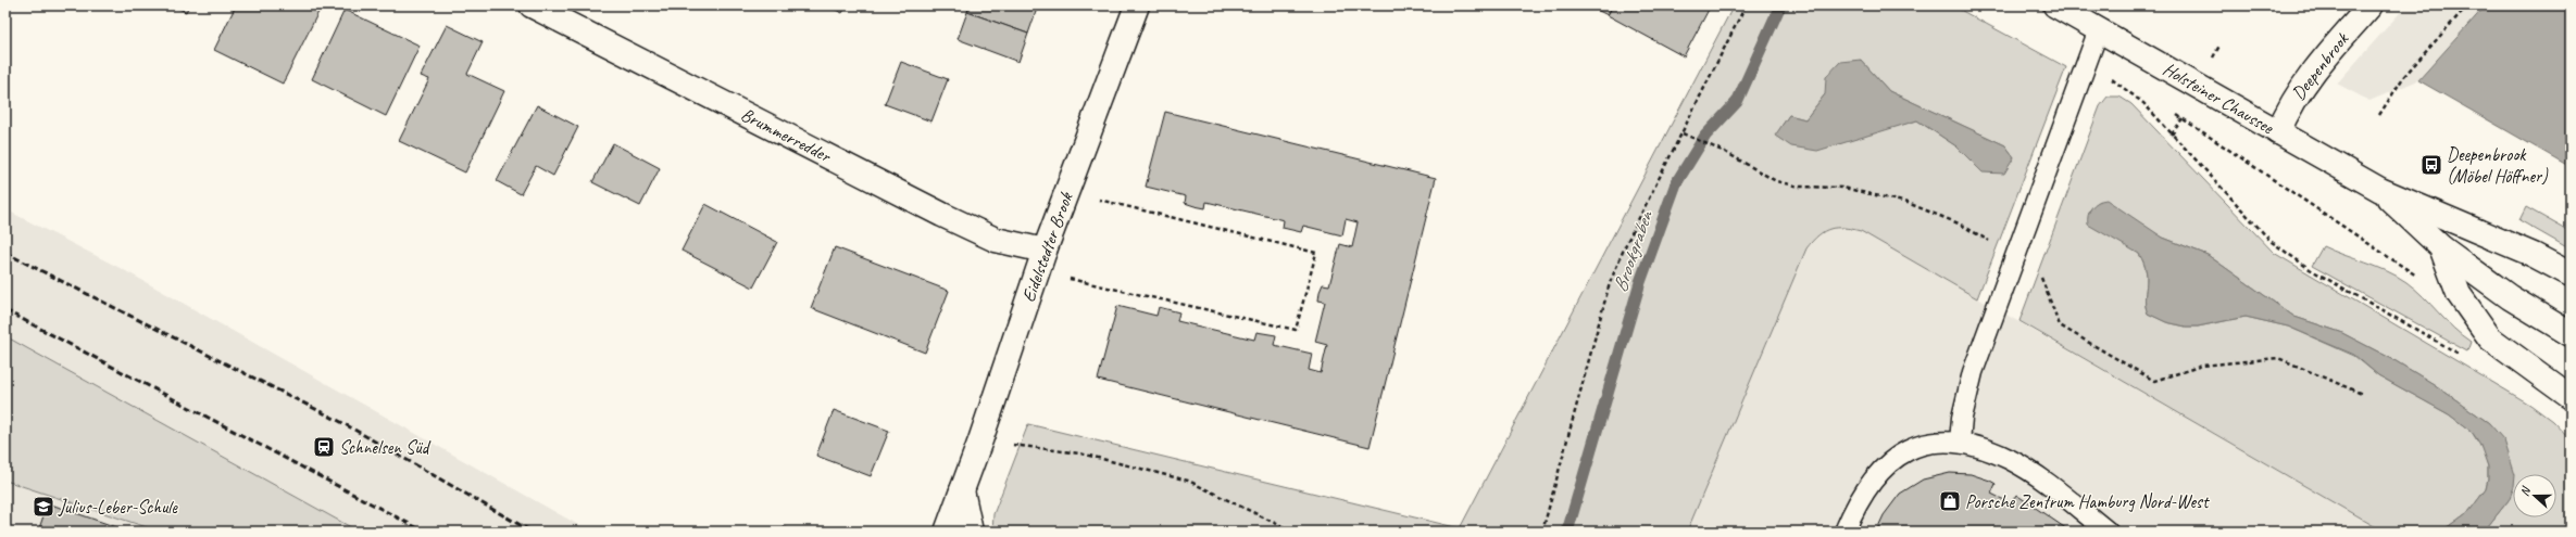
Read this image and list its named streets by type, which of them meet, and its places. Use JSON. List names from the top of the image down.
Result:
{
  "streets": {
    "main road": [
      "Deepenbrook",
      "Holsteiner Chaussee",
      "Brummerredder",
      "Eidelstedter Brook"
    ]
  },
  "crossings": [
    ["Deepenbrook", "Holsteiner Chaussee"],
    ["Brummerredder", "Eidelstedter Brook"]
  ],
  "water": ["Brookgraben"],
  "places": {
    "bus stop": ["Deepenbrook (Möbel Höffner)"],
    "station": ["Schnelsen Süd"],
    "shop": ["Porsche Zentrum Hamburg Nord-West"],
    "school or university": ["Julius-Leber-Schule"]
  },
  "north": "left"
}
